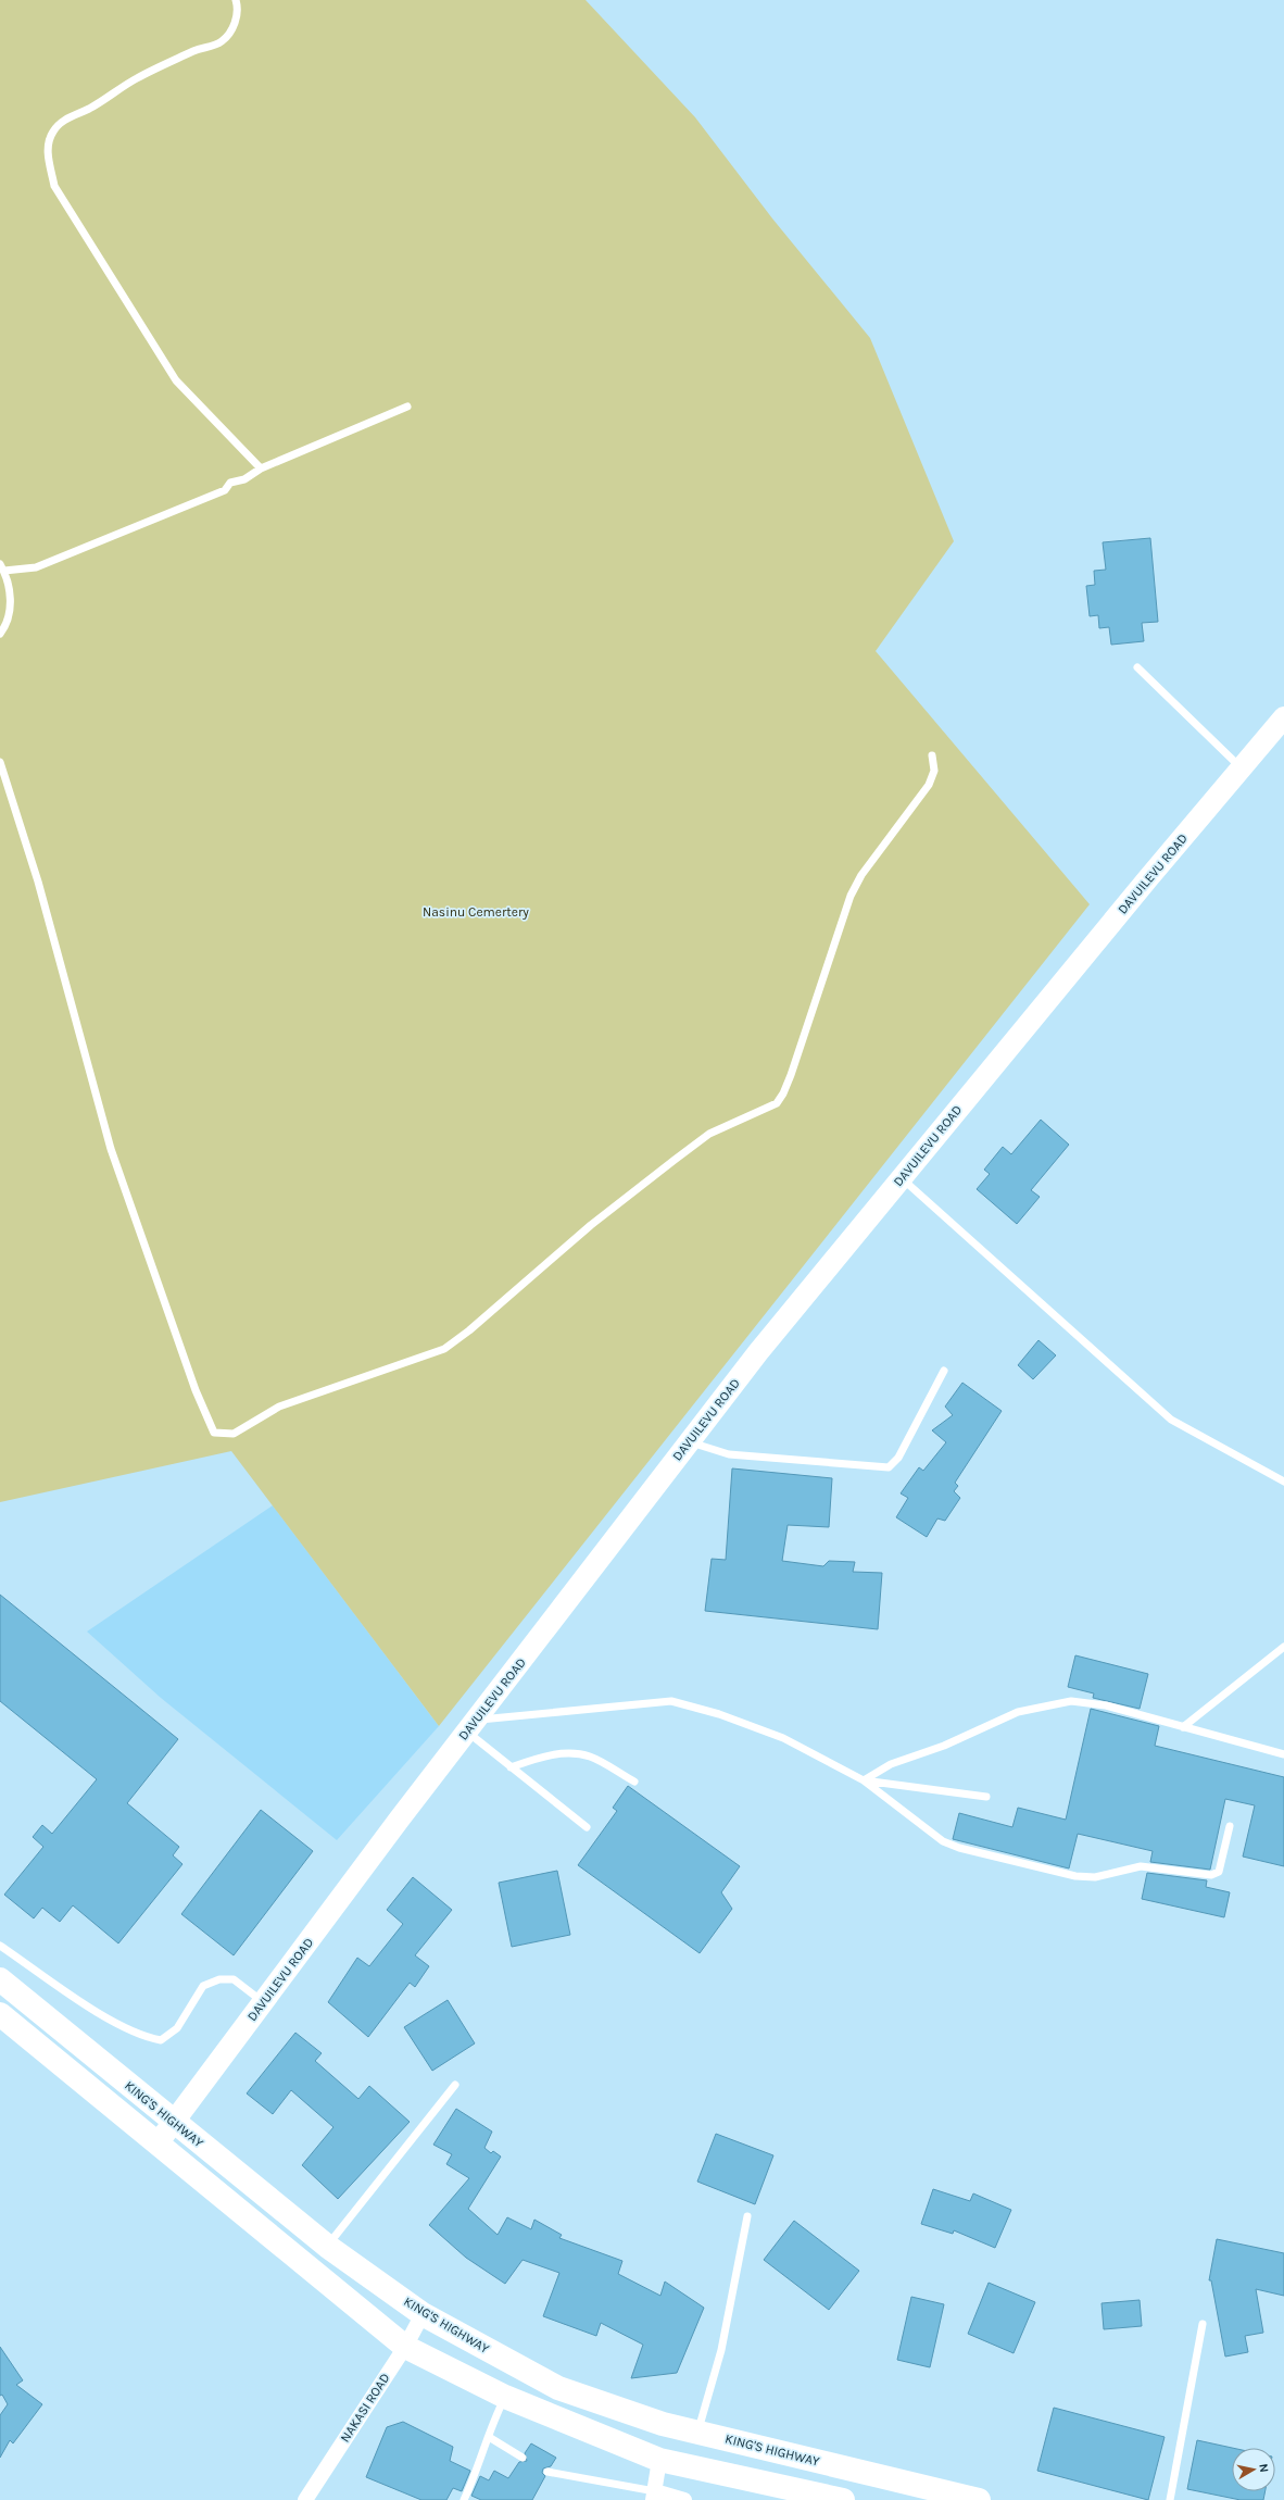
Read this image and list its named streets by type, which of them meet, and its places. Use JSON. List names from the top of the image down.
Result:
{
  "streets": {
    "highway": ["KING'S HIGHWAY"],
    "street": ["DAVUILEVU ROAD", "NAKASI ROAD"]
  },
  "crossings": [
    ["DAVUILEVU ROAD", "KING'S HIGHWAY"],
    ["KING'S HIGHWAY", "NAKASI ROAD"]
  ],
  "parks": ["Nasinu Cemertery"],
  "north": "right"
}
